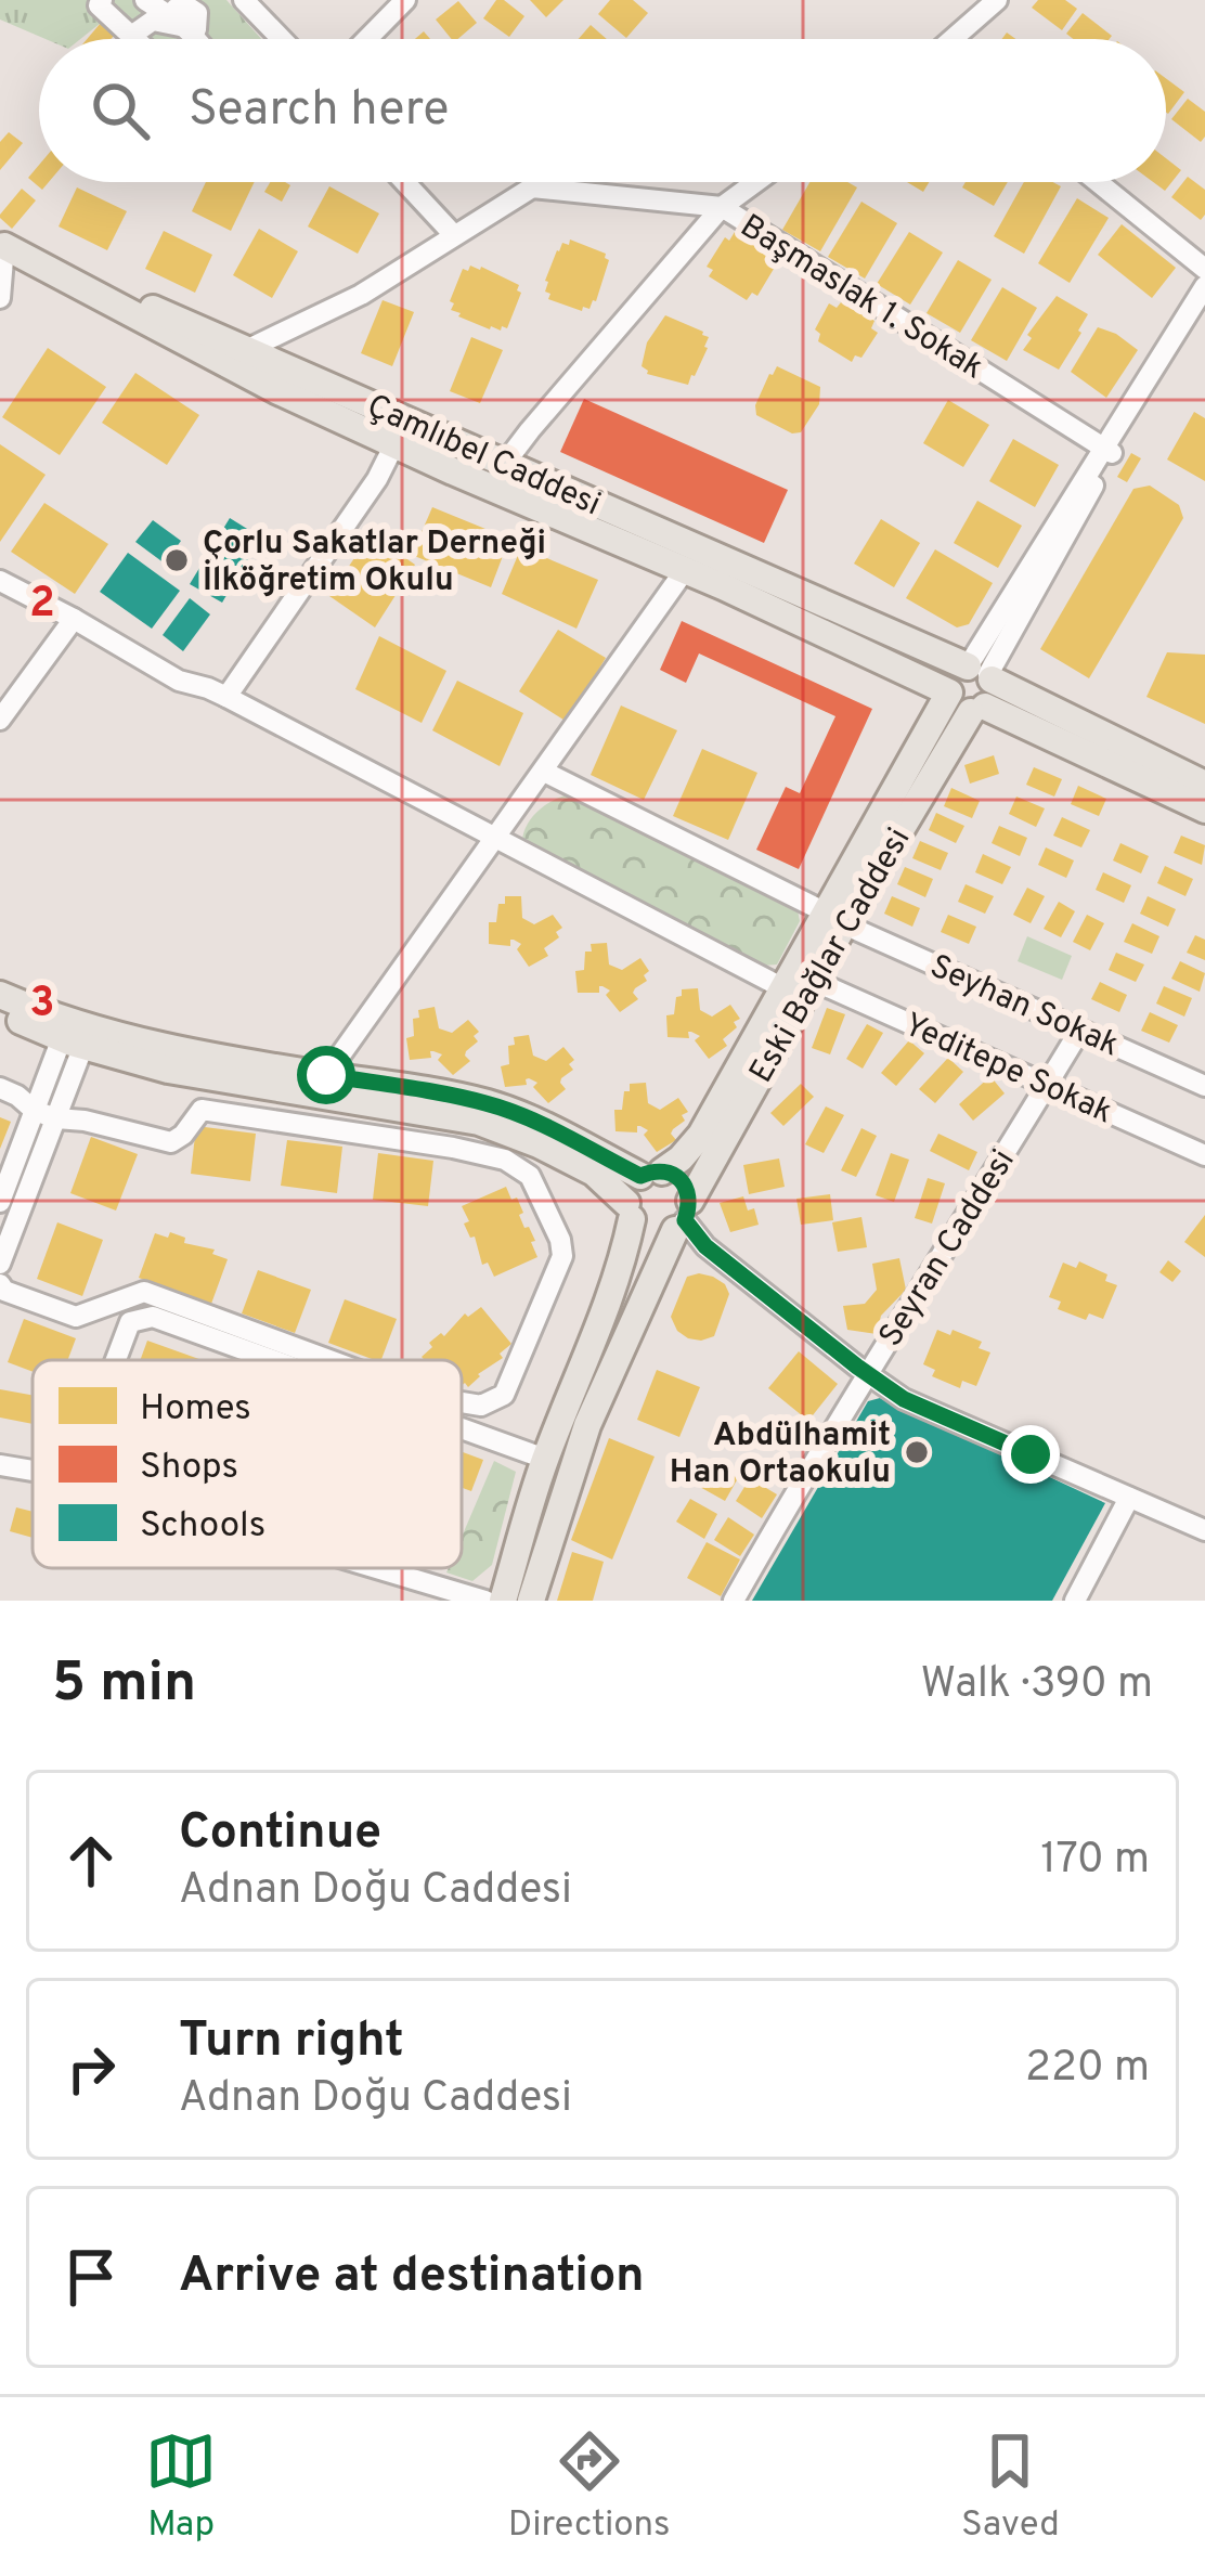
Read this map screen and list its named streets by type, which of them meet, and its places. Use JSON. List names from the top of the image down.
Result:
{
  "streets": {
    "main road": ["Çamlıbel Caddesi", "Eski Bağlar Caddesi"],
    "street": [
      "Başmaslak 1. Sokak",
      "Seyhan Sokak",
      "Yeditepe Sokak",
      "Seyran Caddesi"
    ]
  },
  "crossings": [
    ["Başmaslak 1. Sokak", "Çamlıbel Caddesi"],
    ["Başmaslak 1. Sokak", "Eski Bağlar Caddesi"],
    ["Çamlıbel Caddesi", "Eski Bağlar Caddesi"],
    ["Eski Bağlar Caddesi", "Seyhan Sokak"],
    ["Eski Bağlar Caddesi", "Yeditepe Sokak"],
    ["Seyhan Sokak", "Seyran Caddesi"],
    ["Yeditepe Sokak", "Seyran Caddesi"]
  ],
  "places": ["Çorlu Sakatlar Derneği İlköğretim Okulu", "Abdülhamit Han Ortaokulu"],
  "legend": ["Homes", "Shops", "Schools"],
  "page": {
    "search": "Search here",
    "heading": ["5 min", "Walk · 390 m"],
    "list": [
      ["Continue", "Adnan Doğu Caddesi", "170 m"],
      ["Turn right", "Adnan Doğu Caddesi", "220 m"],
      "Arrive at destination"
    ],
    "nav": ["Map", "Directions", "Saved"]
  },
  "grid": {
    "rows": ["2", "3"]
  }
}
